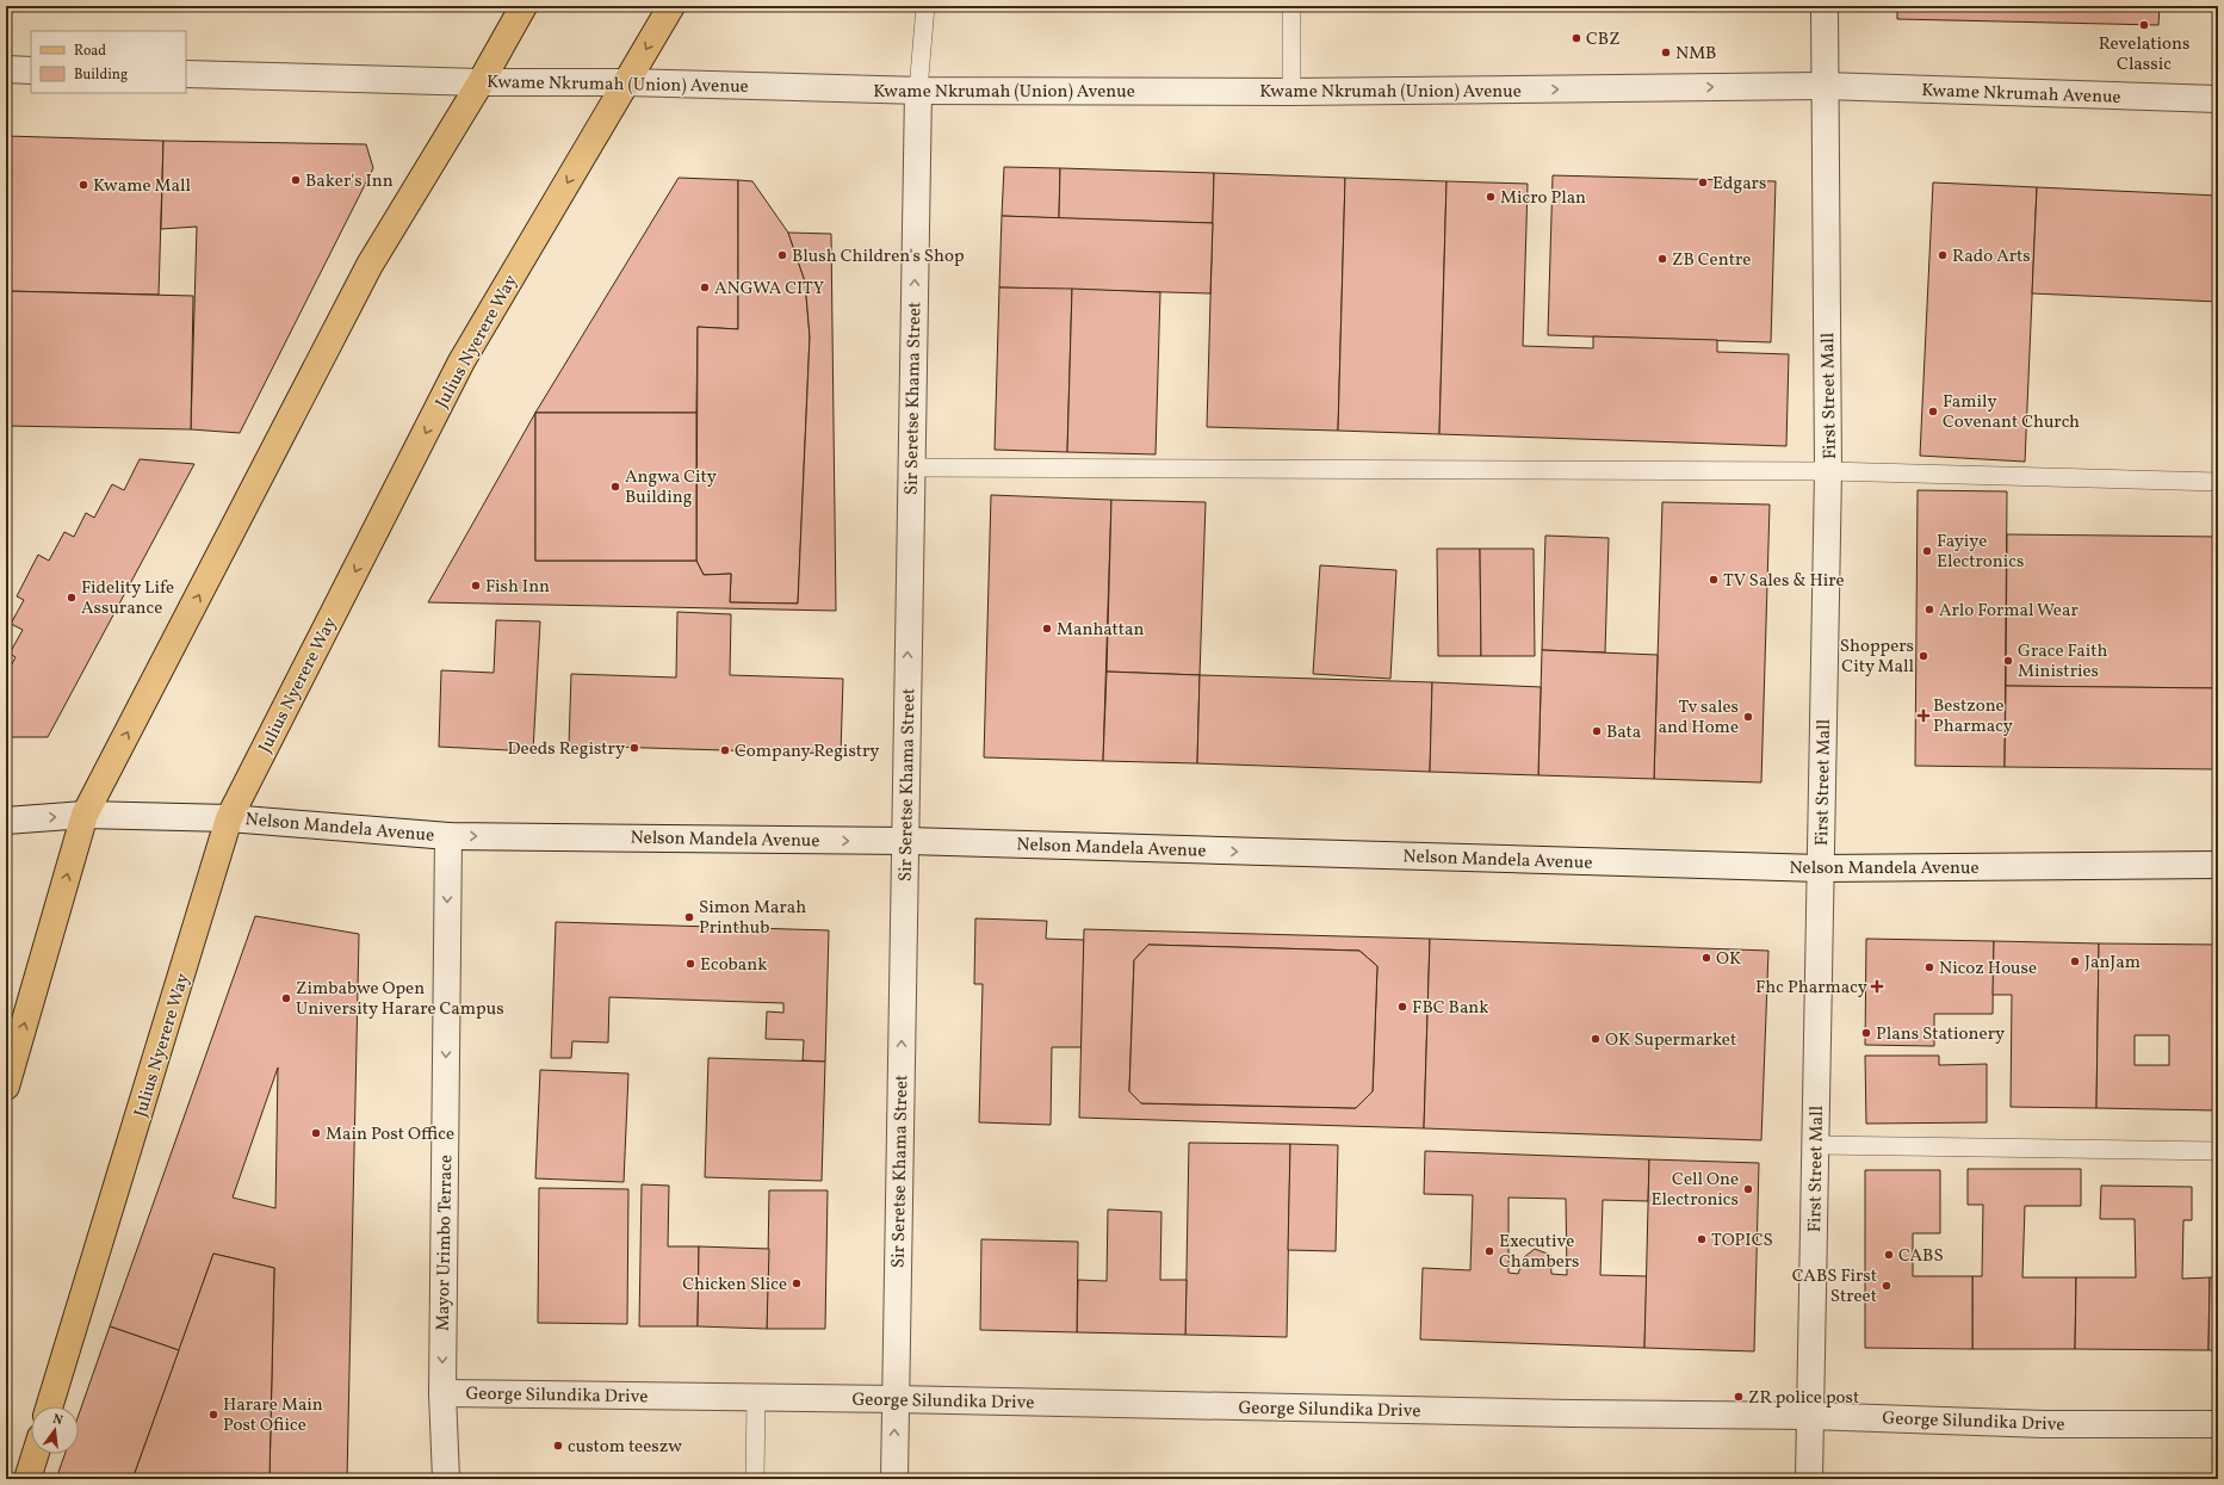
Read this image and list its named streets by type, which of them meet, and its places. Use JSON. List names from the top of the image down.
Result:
{
  "streets": {
    "main road": ["Julius Nyerere Way"],
    "street": [
      "Kwame Nkrumah (Union) Avenue",
      "Kwame Nkrumah Avenue",
      "First Street Mall",
      "Sir Seretse Khama Street",
      "Nelson Mandela Avenue",
      "Mayor Urimbo Terrace",
      "George Silundika Drive"
    ]
  },
  "crossings": [
    ["Kwame Nkrumah (Union) Avenue", "Kwame Nkrumah Avenue"],
    ["Kwame Nkrumah (Union) Avenue", "Julius Nyerere Way"],
    ["Kwame Nkrumah (Union) Avenue", "First Street Mall"],
    ["Kwame Nkrumah (Union) Avenue", "Sir Seretse Khama Street"],
    ["Kwame Nkrumah Avenue", "First Street Mall"],
    ["Julius Nyerere Way", "Nelson Mandela Avenue"],
    ["First Street Mall", "Nelson Mandela Avenue"],
    ["First Street Mall", "George Silundika Drive"],
    ["Sir Seretse Khama Street", "Nelson Mandela Avenue"],
    ["Sir Seretse Khama Street", "George Silundika Drive"],
    ["Nelson Mandela Avenue", "Mayor Urimbo Terrace"],
    ["Mayor Urimbo Terrace", "George Silundika Drive"]
  ],
  "one_way": ["Sir Seretse Khama Street", "Nelson Mandela Avenue", "Mayor Urimbo Terrace"],
  "places": {
    "other": [
      "Revelations Classic",
      "CBZ",
      "NMB",
      "Baker's Inn",
      "Edgars",
      "Kwame Mall",
      "Micro Plan",
      "Blush Children's Shop",
      "Rado Arts",
      "ZB Centre",
      "ANGWA CITY",
      "Family Covenant Church",
      "Angwa City Building",
      "Fayiye Electronics",
      "TV Sales & Hire",
      "Fish Inn",
      "Fidelity Life Assurance",
      "Arlo Formal Wear",
      "Manhattan",
      "Shoppers City Mall",
      "Grace Faith Ministries",
      "Tv sales and Home",
      "Bata",
      "Deeds Registry",
      "Company Registry",
      "Simon Marah Printhub",
      "OK",
      "JanJam",
      "Ecobank",
      "Nicoz House",
      "Zimbabwe Open University Harare Campus",
      "FBC Bank",
      "Plans Stationery",
      "OK Supermarket",
      "Main Post Office",
      "Cell One Electronics",
      "TOPICS",
      "Executive Chambers",
      "CABS",
      "Chicken Slice",
      "CABS First Street",
      "ZR police post",
      "Harare Main Post Ofiice",
      "custom teeszw"
    ],
    "health": ["Bestzone Pharmacy", "Fhc Pharmacy"]
  },
  "legend": ["Road", "Building"],
  "north": "top"
}
